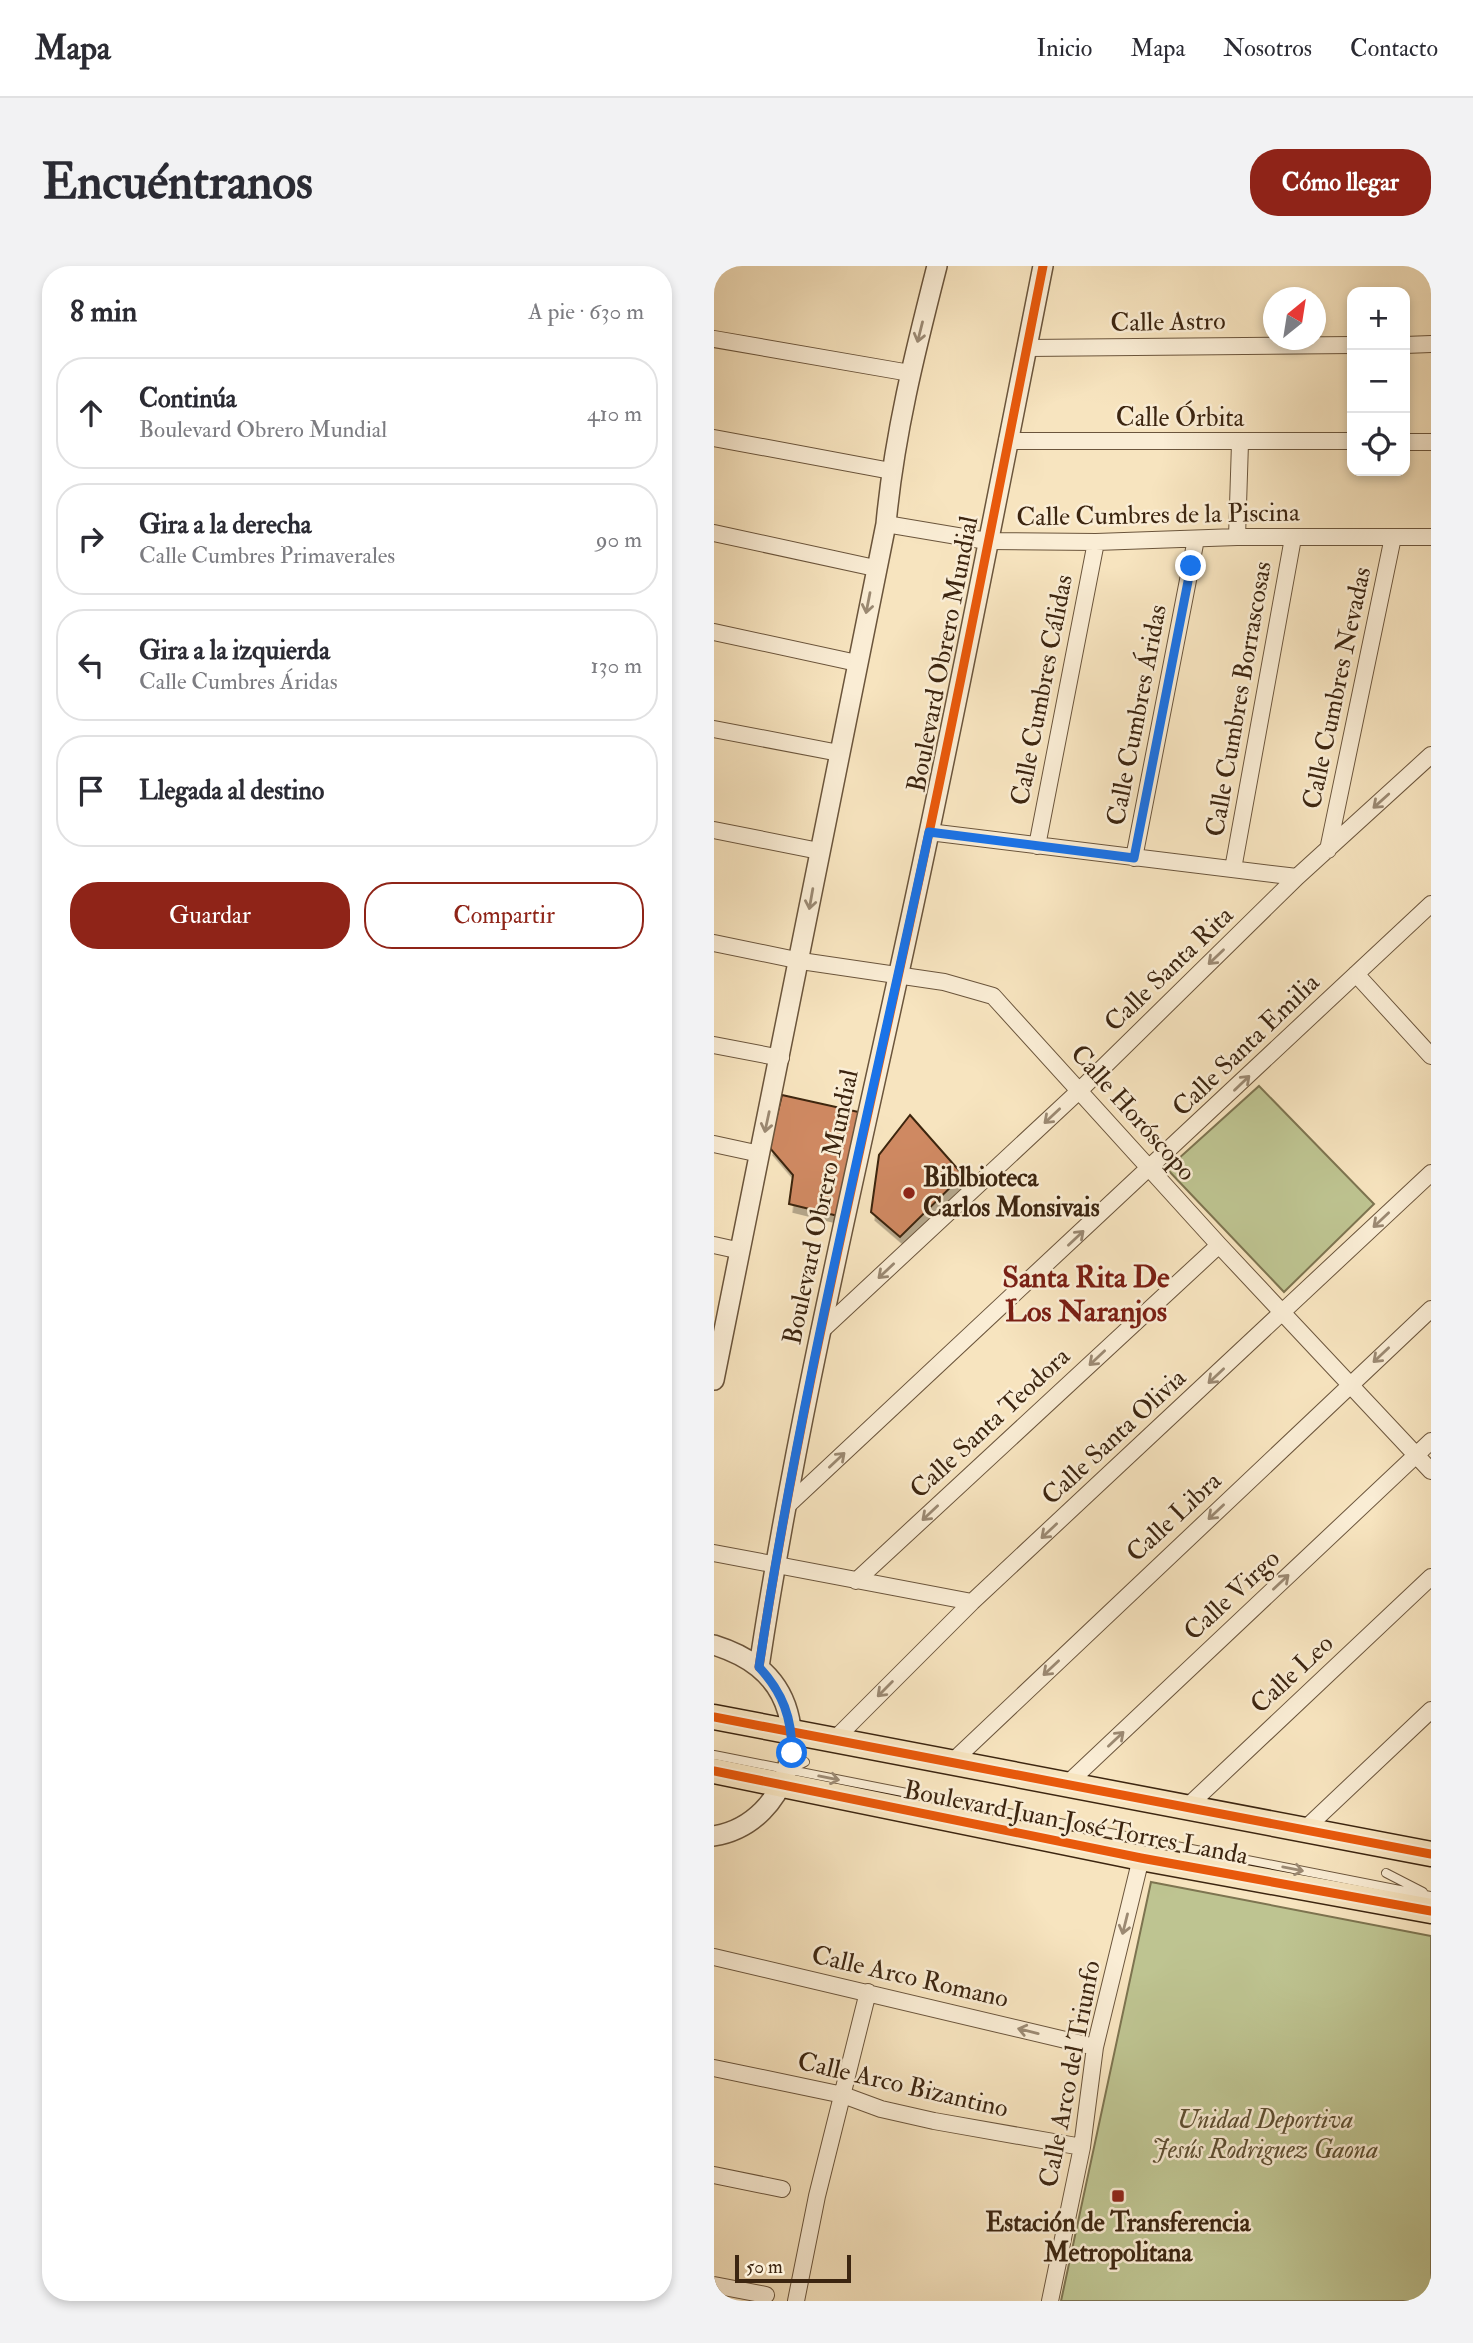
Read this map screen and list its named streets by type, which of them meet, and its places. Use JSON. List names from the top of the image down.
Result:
{
  "streets": {
    "main road": ["Boulevard Juan José Torres Landa"],
    "street": [
      "Calle Astro",
      "Calle Órbita",
      "Calle Cumbres de la Piscina",
      "Boulevard Obrero Mundial",
      "Calle Cumbres Nevadas",
      "Calle Cumbres Cálidas",
      "Calle Cumbres Borrascosas",
      "Calle Cumbres Áridas",
      "Calle Santa Rita",
      "Calle Santa Emilia",
      "Calle Horóscopo",
      "Calle Santa Teodora",
      "Calle Santa Olivia",
      "Calle Libra",
      "Calle Virgo",
      "Calle Leo",
      "Calle Arco Romano",
      "Calle Arco del Triunfo",
      "Calle Arco Bizantino"
    ]
  },
  "crossings": [
    ["Calle Astro", "Boulevard Obrero Mundial"],
    ["Calle Órbita", "Boulevard Obrero Mundial"],
    ["Calle Cumbres de la Piscina", "Boulevard Obrero Mundial"],
    ["Calle Cumbres de la Piscina", "Calle Cumbres Nevadas"],
    ["Calle Cumbres de la Piscina", "Calle Cumbres Cálidas"],
    ["Calle Cumbres de la Piscina", "Calle Cumbres Borrascosas"],
    ["Calle Cumbres de la Piscina", "Calle Cumbres Áridas"],
    ["Boulevard Obrero Mundial", "Calle Santa Rita"],
    ["Boulevard Obrero Mundial", "Calle Santa Emilia"],
    ["Boulevard Obrero Mundial", "Calle Horóscopo"],
    ["Calle Cumbres Nevadas", "Calle Santa Rita"],
    ["Calle Santa Rita", "Calle Horóscopo"],
    ["Calle Santa Emilia", "Calle Horóscopo"],
    ["Calle Horóscopo", "Calle Santa Teodora"],
    ["Calle Horóscopo", "Calle Santa Olivia"],
    ["Calle Horóscopo", "Calle Libra"],
    ["Calle Horóscopo", "Calle Virgo"],
    ["Calle Santa Olivia", "Boulevard Juan José Torres Landa"],
    ["Calle Libra", "Boulevard Juan José Torres Landa"],
    ["Calle Virgo", "Boulevard Juan José Torres Landa"],
    ["Calle Leo", "Boulevard Juan José Torres Landa"],
    ["Boulevard Juan José Torres Landa", "Calle Arco del Triunfo"],
    ["Calle Arco Romano", "Calle Arco del Triunfo"],
    ["Calle Arco del Triunfo", "Calle Arco Bizantino"]
  ],
  "one_way": [
    "Calle Santa Rita",
    "Calle Santa Emilia",
    "Calle Santa Teodora",
    "Calle Santa Olivia",
    "Calle Libra",
    "Calle Virgo",
    "Calle Arco Romano",
    "Calle Arco del Triunfo"
  ],
  "districts": ["Santa Rita De Los Naranjos"],
  "parks": ["Unidad Deportiva Jesús Rodriguez Gaona"],
  "places": {
    "other": ["Biblbioteca Carlos Monsivais"],
    "transit": ["Estación de Transferencia Metropolitana"]
  },
  "scale_bar": "50 m",
  "north": "top right",
  "page": {
    "header": "Mapa",
    "nav": [
      "Inicio",
      "Mapa",
      "Nosotros",
      "Contacto"
    ],
    "buttons": [
      "Cómo llegar",
      ["Guardar", "Compartir"]
    ],
    "title": "Encuéntranos",
    "heading": ["8 min", "A pie · 630 m"],
    "map_buttons": ["+", "−"],
    "list": [
      ["Continúa", "Boulevard Obrero Mundial", "410 m"],
      ["Gira a la derecha", "Calle Cumbres Primaverales", "90 m"],
      ["Gira a la izquierda", "Calle Cumbres Áridas", "130 m"],
      "Llegada al destino"
    ],
    "scale": "50 m"
  }
}
